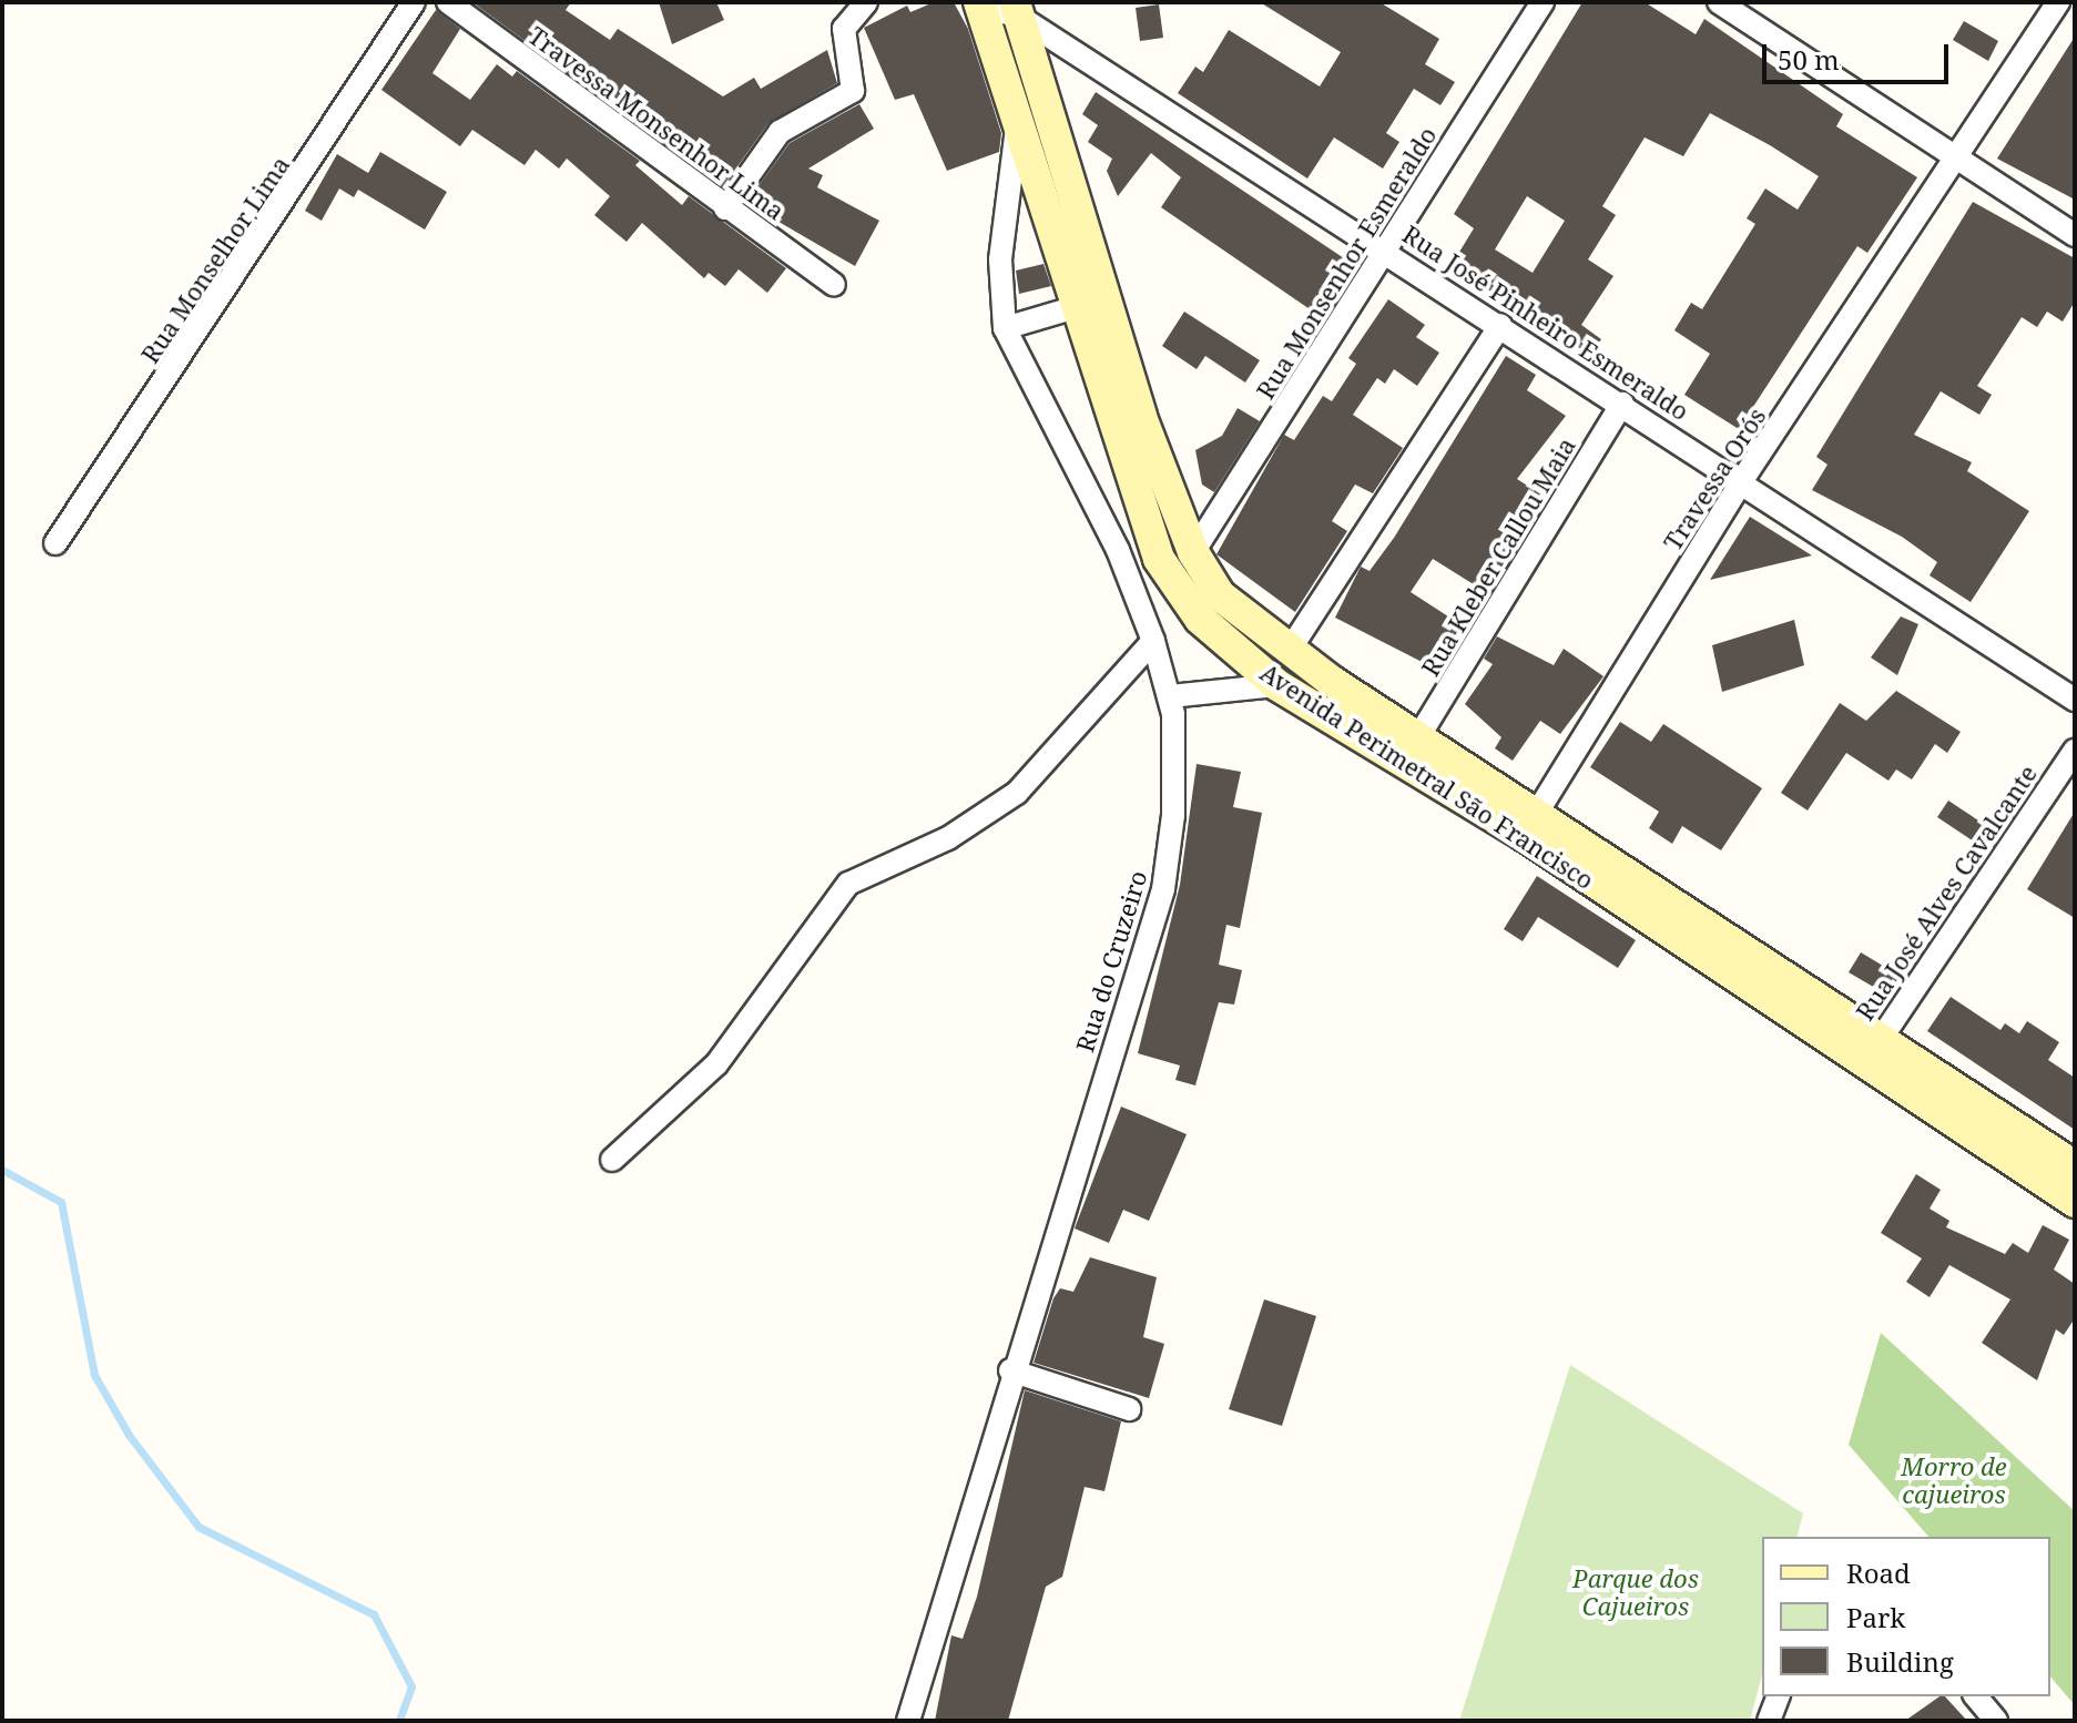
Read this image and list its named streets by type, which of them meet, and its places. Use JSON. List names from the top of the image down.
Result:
{
  "streets": {
    "main road": ["Avenida Perimetral São Francisco"],
    "street": [
      "Travessa Monsenhor Lima",
      "Rua Monselhor Lima",
      "Rua Monsenhor Esmeraldo",
      "Rua José Pinheiro Esmeraldo",
      "Travessa Orós",
      "Rua Kleber Callou Maia",
      "Rua José Alves Cavalcante",
      "Rua do Cruzeiro"
    ]
  },
  "crossings": [
    ["Rua Monsenhor Esmeraldo", "Rua José Pinheiro Esmeraldo"],
    ["Rua Monsenhor Esmeraldo", "Avenida Perimetral São Francisco"],
    ["Rua José Pinheiro Esmeraldo", "Travessa Orós"],
    ["Rua José Pinheiro Esmeraldo", "Rua Kleber Callou Maia"],
    ["Rua José Pinheiro Esmeraldo", "Avenida Perimetral São Francisco"],
    ["Travessa Orós", "Avenida Perimetral São Francisco"],
    ["Rua Kleber Callou Maia", "Avenida Perimetral São Francisco"],
    ["Avenida Perimetral São Francisco", "Rua José Alves Cavalcante"],
    ["Avenida Perimetral São Francisco", "Rua do Cruzeiro"]
  ],
  "parks": ["Morro de cajueiros", "Parque dos Cajueiros"],
  "legend": ["Road", "Park", "Building"],
  "scale_bar": "50 m"
}
